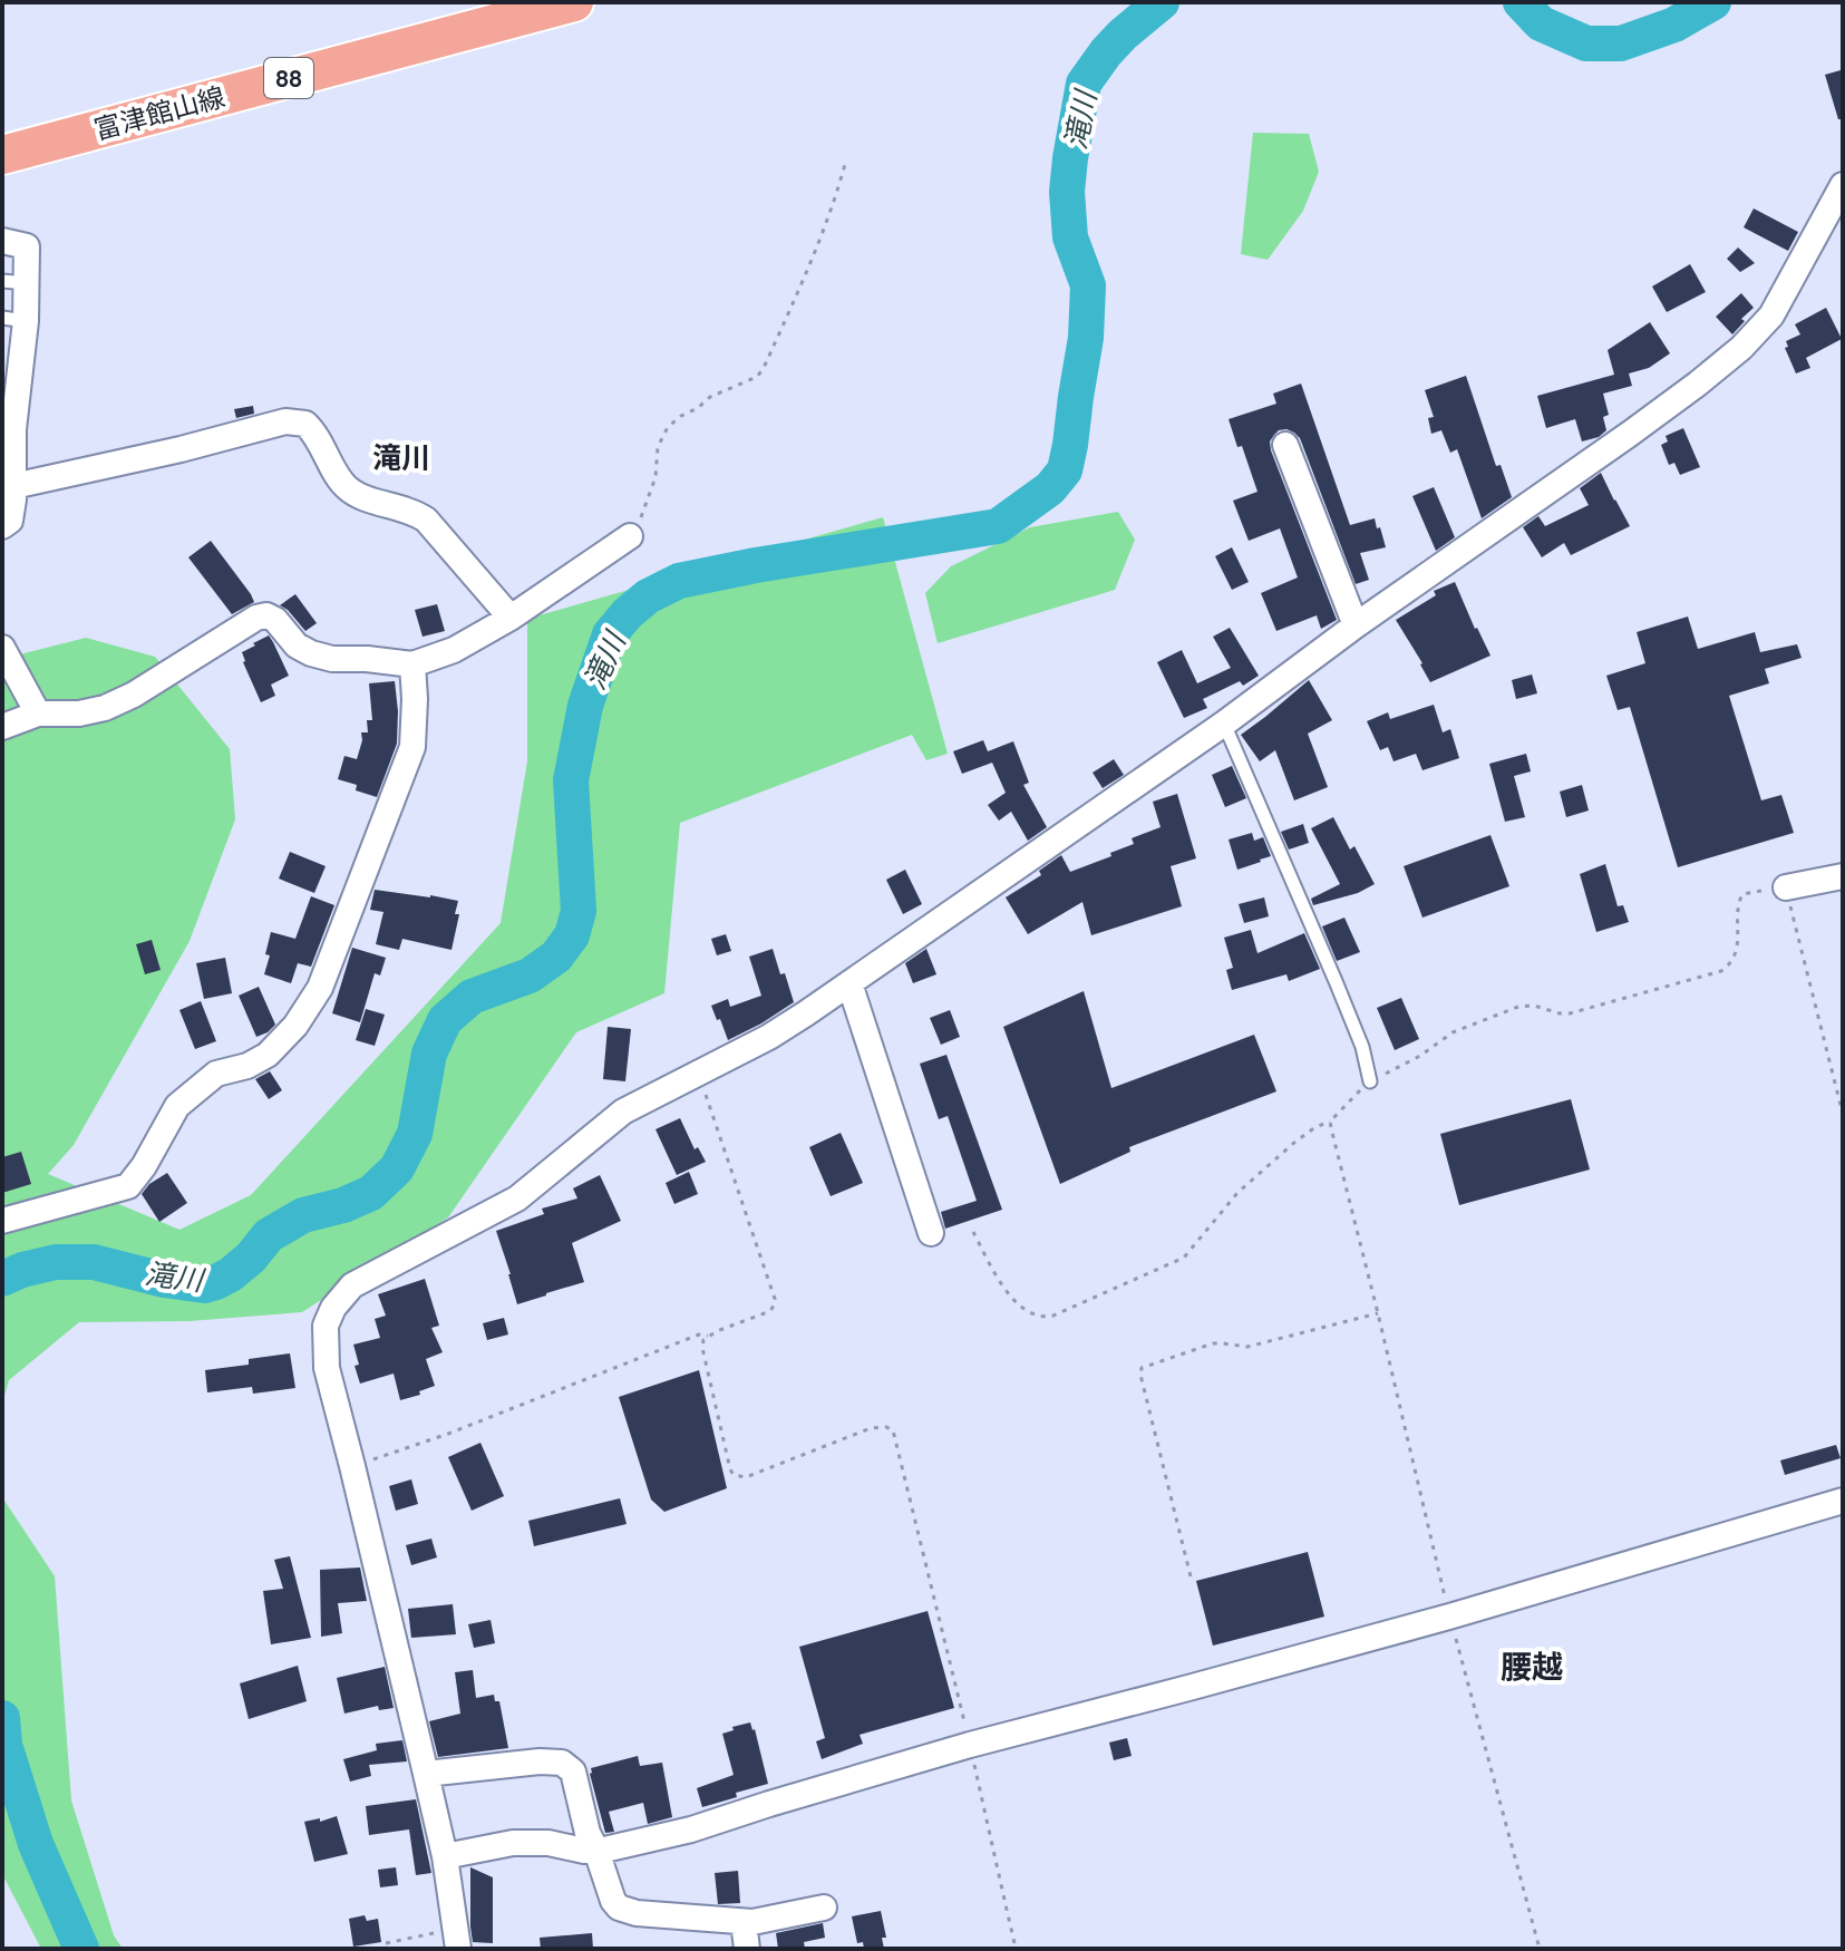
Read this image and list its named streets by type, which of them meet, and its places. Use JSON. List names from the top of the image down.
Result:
{
  "streets": {
    "main road": ["88", "富津館山線"]
  },
  "districts": ["滝川", "腰越"],
  "water": ["滝川"]
}
